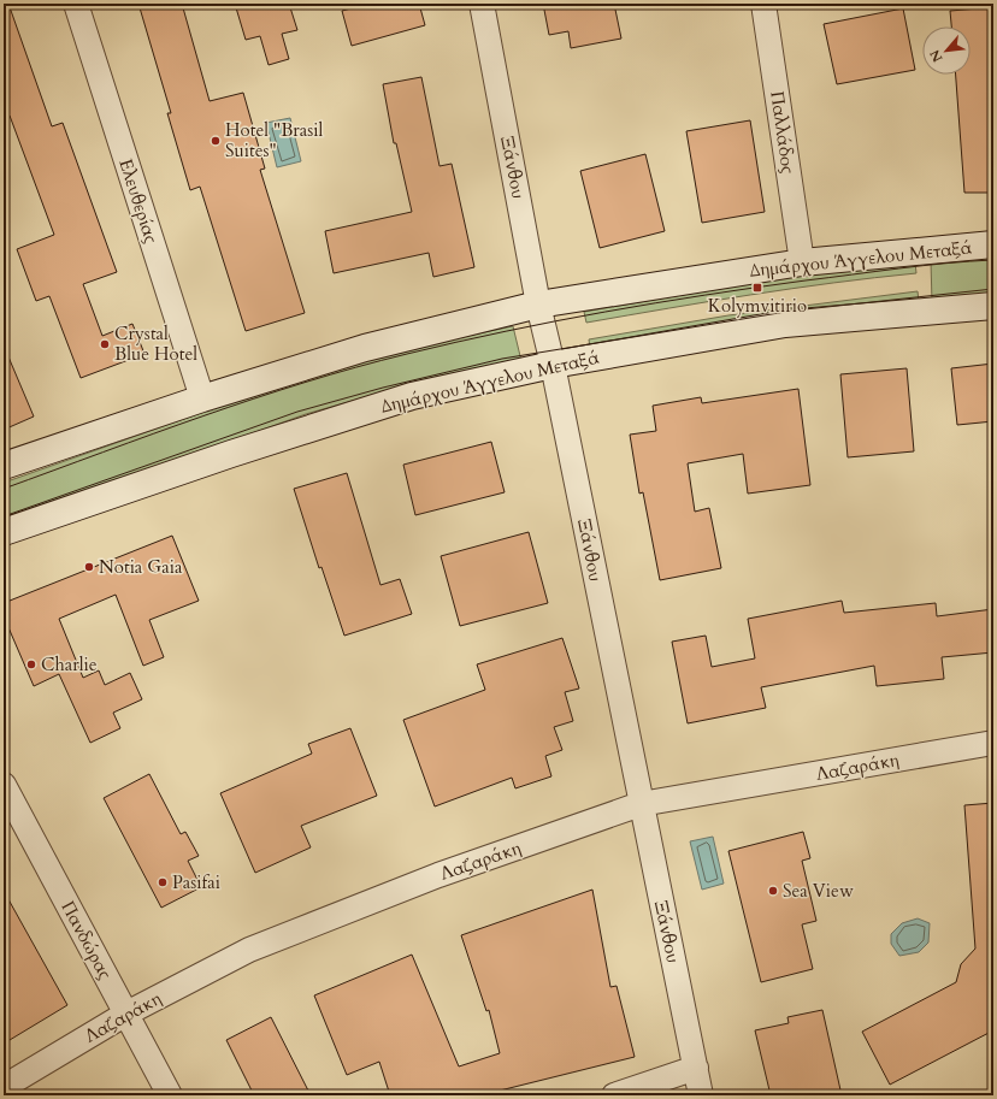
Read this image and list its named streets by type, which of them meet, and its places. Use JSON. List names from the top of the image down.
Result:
{
  "streets": {
    "street": [
      "Παλλάδος",
      "Ξάνθου",
      "Ελευθερίας",
      "Δημάρχου Άγγελου Μεταξά",
      "Λαζαράκη",
      "Πανδώρας"
    ]
  },
  "crossings": [
    ["Παλλάδος", "Δημάρχου Άγγελου Μεταξά"],
    ["Ξάνθου", "Δημάρχου Άγγελου Μεταξά"],
    ["Ξάνθου", "Λαζαράκη"],
    ["Ελευθερίας", "Δημάρχου Άγγελου Μεταξά"],
    ["Λαζαράκη", "Πανδώρας"]
  ],
  "places": {
    "other": [
      "Hotel \"Brasil Suites\"",
      "Crystal Blue Hotel",
      "Notia Gaia",
      "Charlie",
      "Pasifai",
      "Sea View"
    ],
    "transit": ["Kolymvitirio"]
  },
  "north": "bottom left"
}
